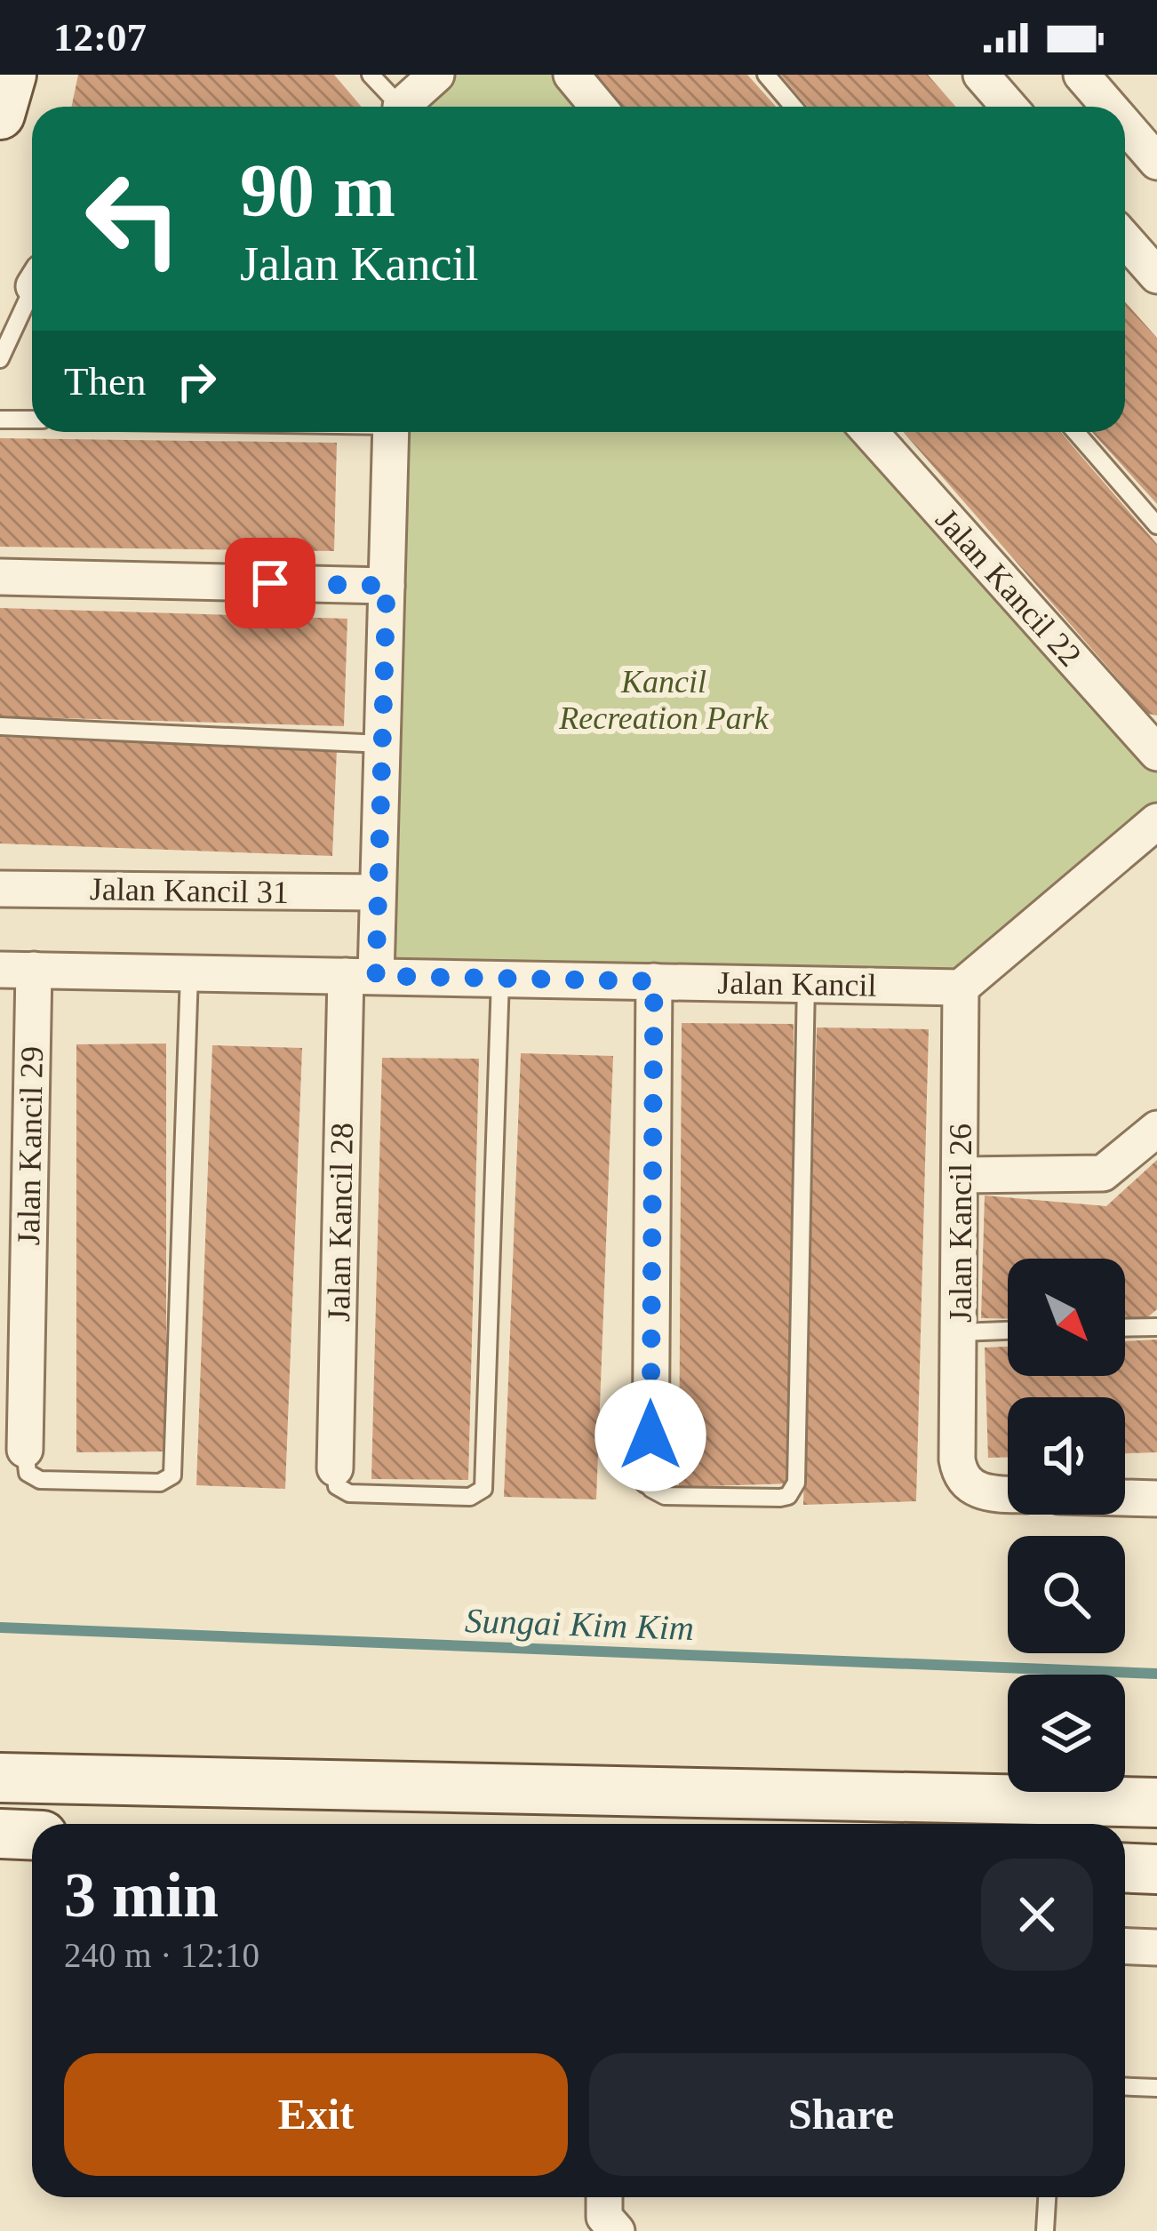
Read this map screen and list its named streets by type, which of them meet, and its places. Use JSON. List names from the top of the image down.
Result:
{
  "streets": {
    "street": [
      "Jalan Kancil 22",
      "Jalan Kancil 31",
      "Jalan Kancil",
      "Jalan Kancil 29",
      "Jalan Kancil 28",
      "Jalan Kancil 26"
    ]
  },
  "crossings": [
    ["Jalan Kancil", "Jalan Kancil 29"],
    ["Jalan Kancil", "Jalan Kancil 28"],
    ["Jalan Kancil", "Jalan Kancil 26"]
  ],
  "water": ["Sungai Kim Kim"],
  "parks": ["Kancil Recreation Park"],
  "north": "bottom right",
  "page": {
    "status": "12:07",
    "turn": ["90 m", "Jalan Kancil"],
    "then": "Then",
    "heading": ["3 min", "240 m · 12:10"],
    "buttons": ["Exit", "Share"]
  }
}
